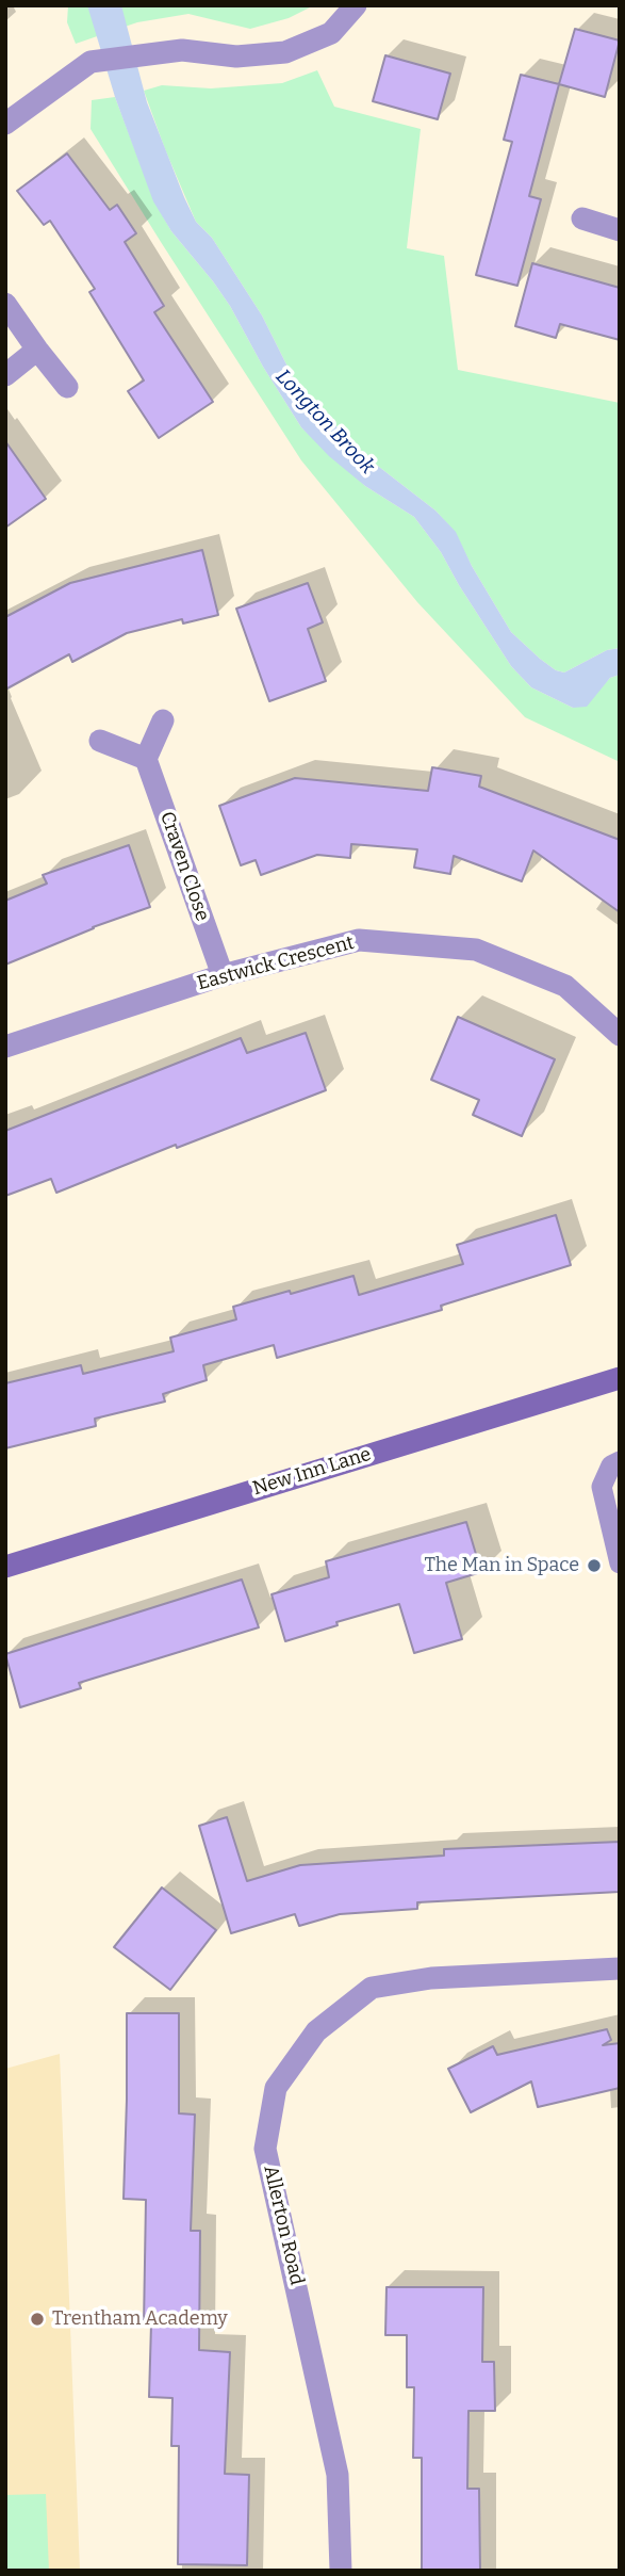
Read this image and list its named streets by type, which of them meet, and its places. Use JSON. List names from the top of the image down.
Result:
{
  "streets": {
    "street": [
      "Craven Close",
      "Eastwick Crescent",
      "New Inn Lane",
      "Allerton Road"
    ]
  },
  "crossings": [
    ["Craven Close", "Eastwick Crescent"]
  ],
  "water": ["Longton Brook"],
  "places": ["The Man in Space", "Trentham Academy"]
}
